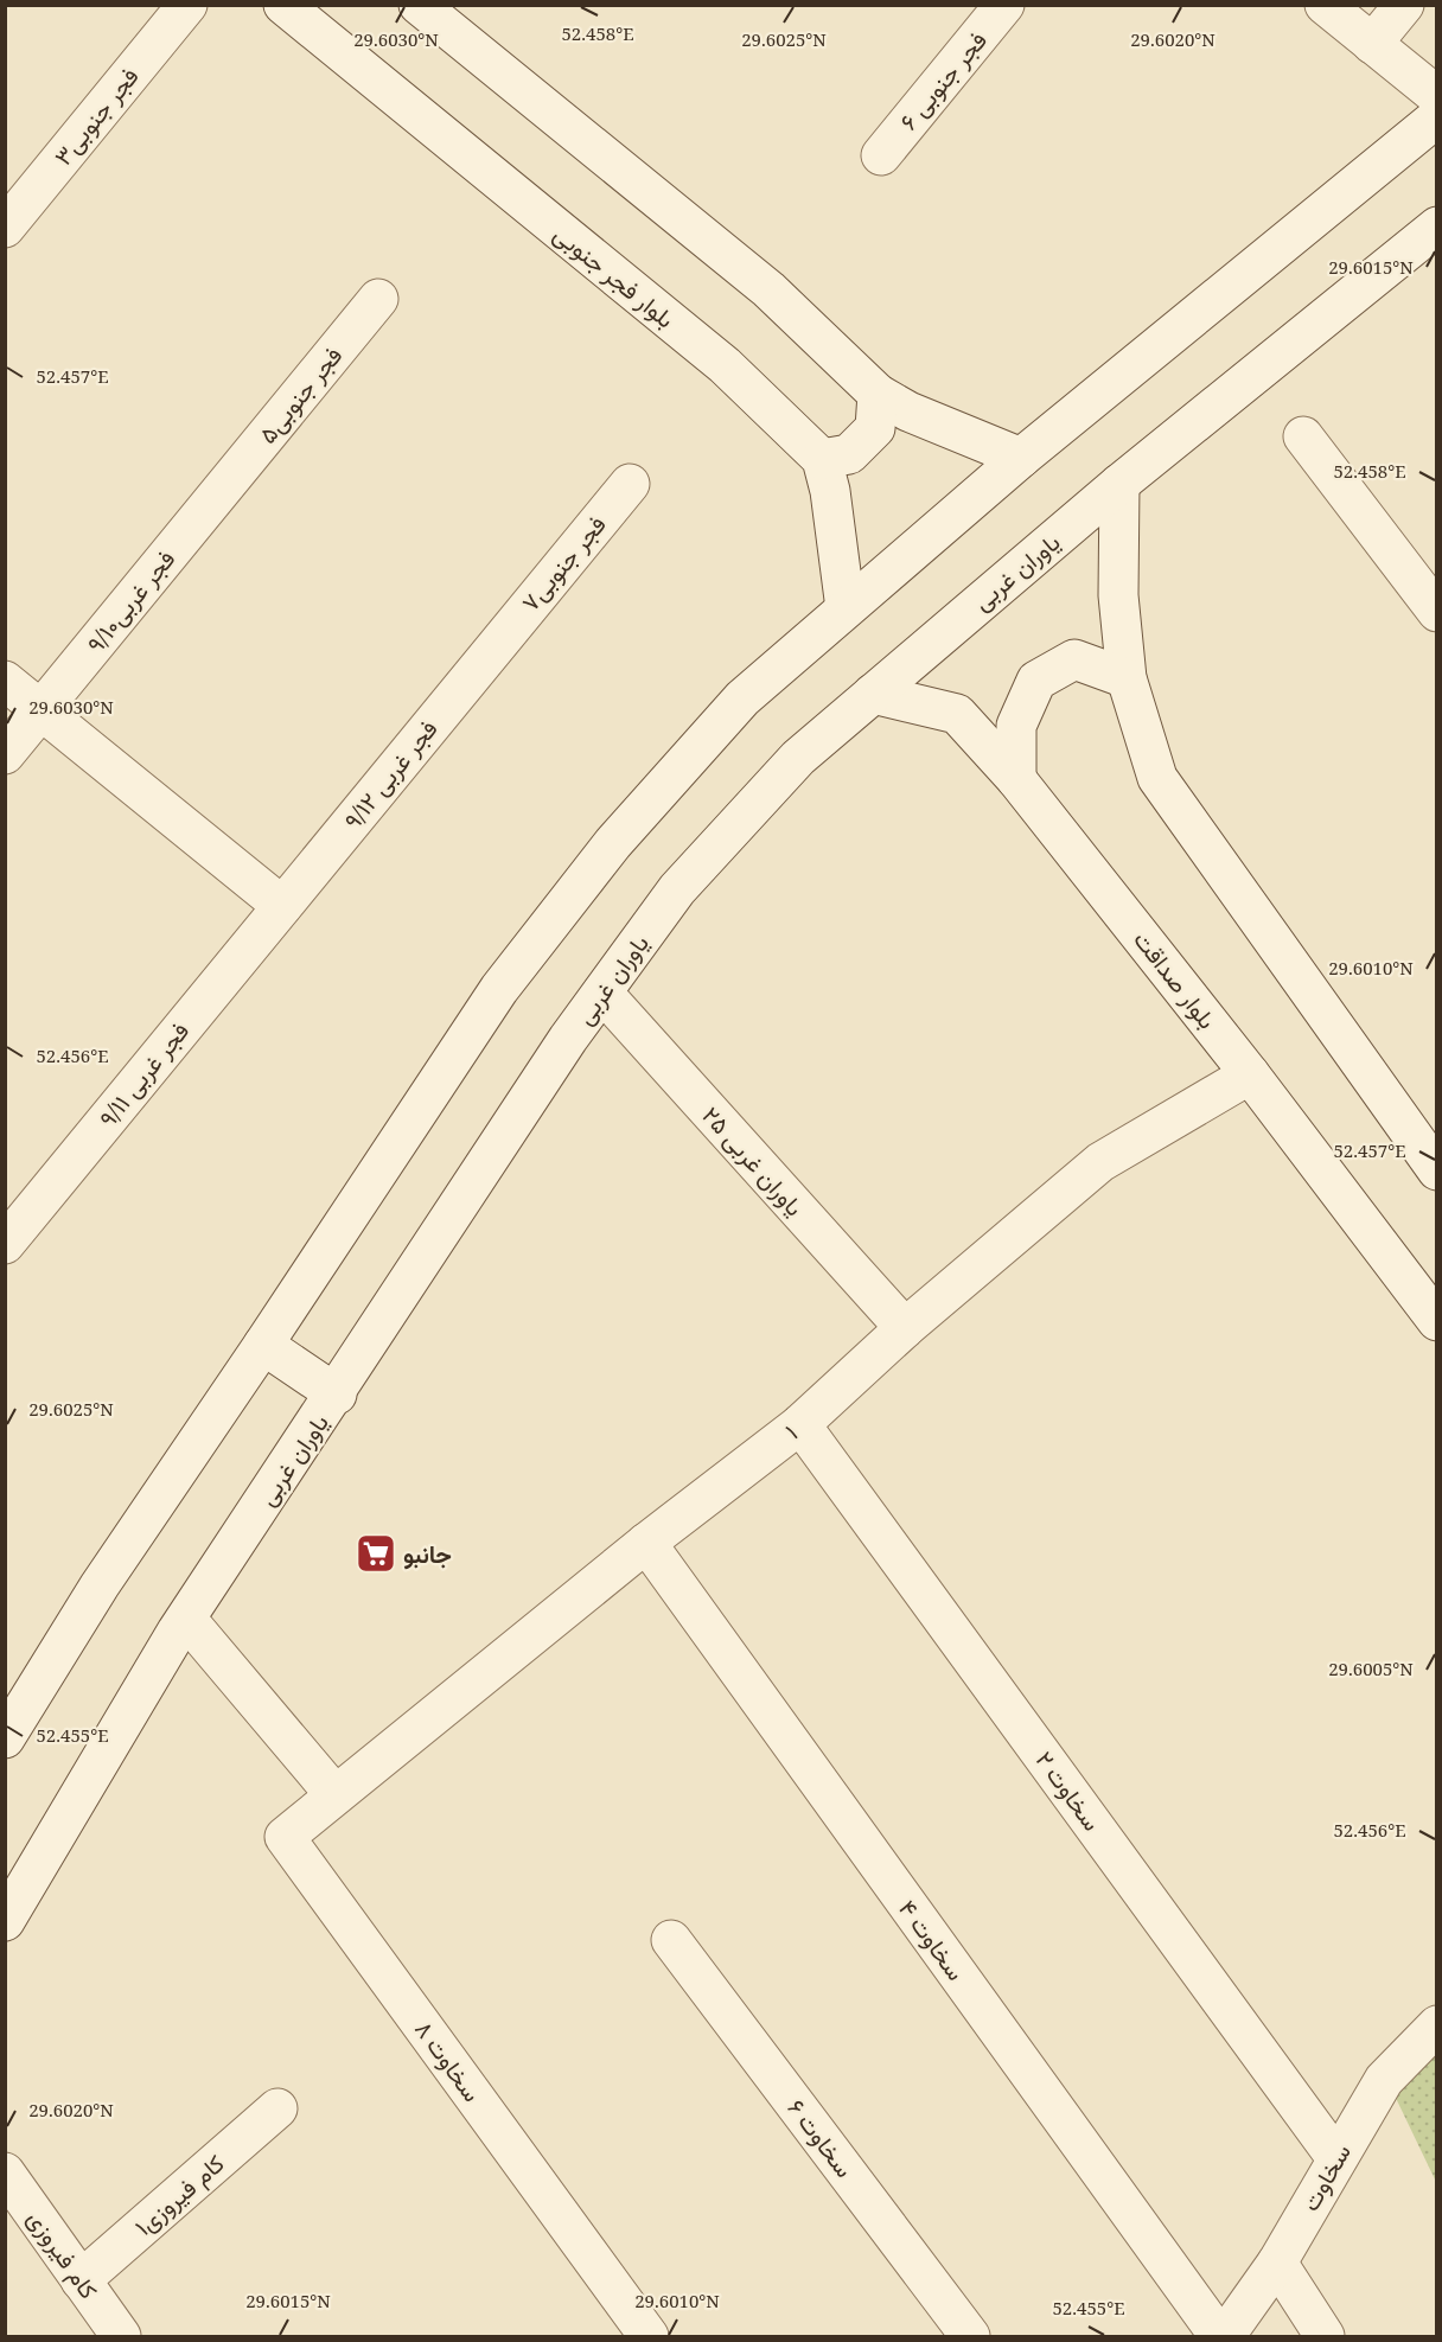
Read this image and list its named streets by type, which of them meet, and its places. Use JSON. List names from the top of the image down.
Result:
{
  "streets": {
    "street": [
      "۶ فجر جنوبی",
      "فجر جنوبی۳",
      "بلوار فجر جنوبی",
      "فجر جنوبی۵",
      "فجر جنوبی۷",
      "یاوران غربی",
      "فجر غربی۹/۱۰",
      "۹/۱۲ فجر غربی",
      "بلوار صداقت",
      "۹/۱۱ فجر غربی",
      "یاوران غربی ۲۵",
      "۱",
      "سخاوت ۲",
      "سخاوت ۴",
      "سخاوت ۸",
      "سخاوت ۶",
      "سخاوت",
      "کام فیروزی۱",
      "کام فیروزی"
    ]
  },
  "crossings": [
    ["فجر جنوبی۵", "فجر غربی۹/۱۰"],
    ["فجر جنوبی۷", "۹/۱۲ فجر غربی"],
    ["یاوران غربی", "بلوار صداقت"],
    ["یاوران غربی", "یاوران غربی ۲۵"],
    ["۹/۱۲ فجر غربی", "۹/۱۱ فجر غربی"],
    ["بلوار صداقت", "۱"],
    ["یاوران غربی ۲۵", "۱"],
    ["۱", "سخاوت ۲"],
    ["۱", "سخاوت ۴"],
    ["۱", "سخاوت ۸"],
    ["سخاوت ۲", "سخاوت"],
    ["کام فیروزی۱", "کام فیروزی"]
  ],
  "places": {
    "supermarket": ["جانبو"]
  },
  "coordinates": [
    "52.458°E",
    "29.6030°N",
    "29.6025°N",
    "29.6020°N",
    "29.6015°N",
    "52.457°E",
    "29.6010°N",
    "52.456°E",
    "29.6005°N",
    "52.455°E"
  ]
}
